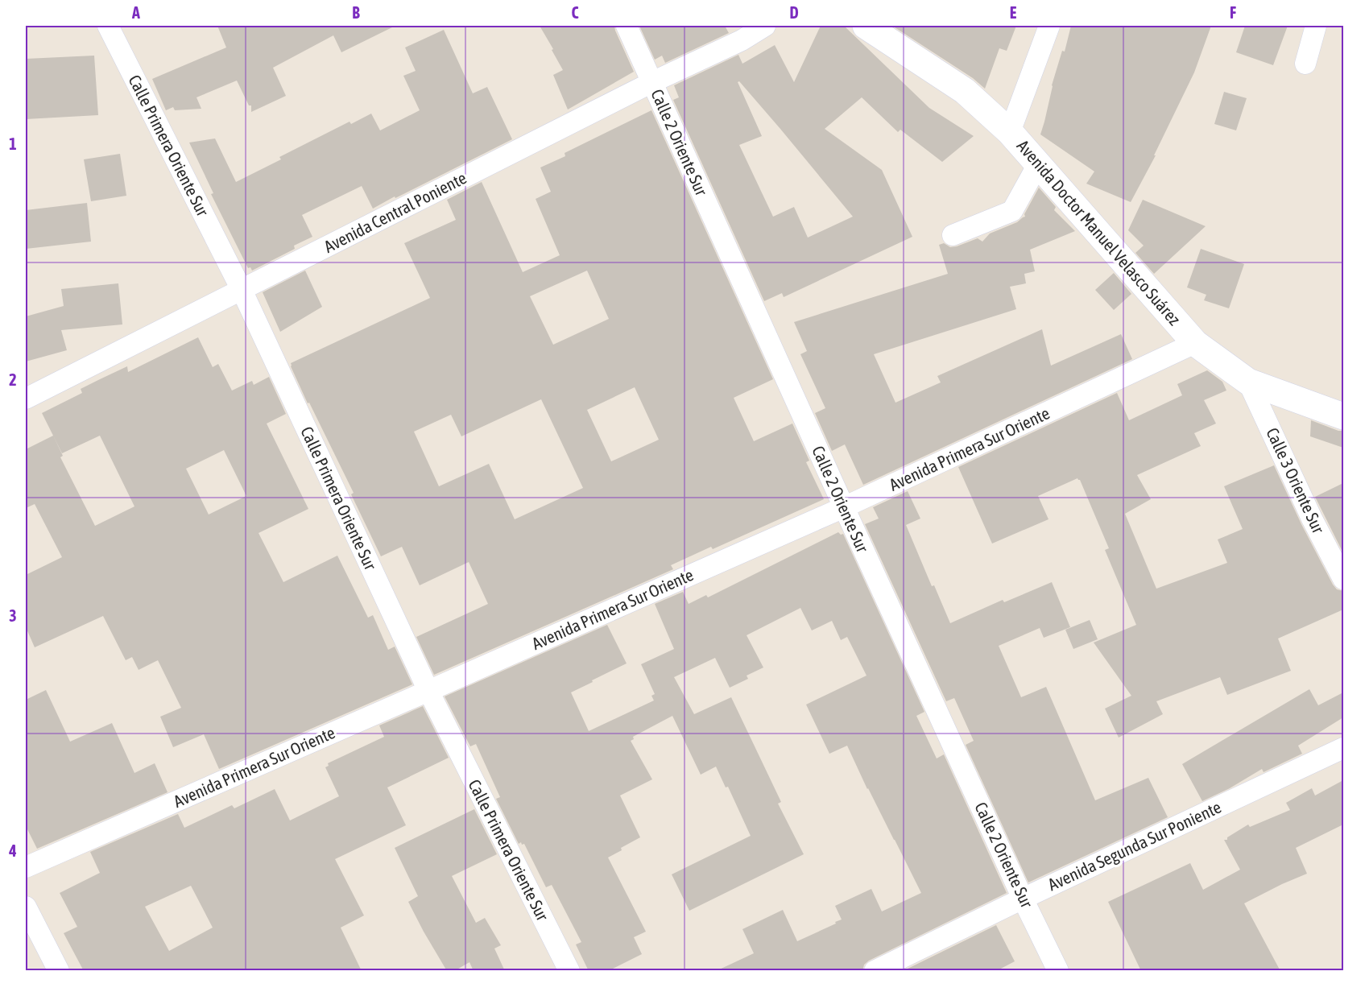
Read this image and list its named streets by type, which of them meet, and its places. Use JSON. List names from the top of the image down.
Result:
{
  "streets": {
    "street": [
      "Calle 2 Oriente Sur",
      "Calle Primera Oriente Sur",
      "Avenida Central Poniente",
      "Avenida Doctor Manuel Velasco Suárez",
      "Avenida Primera Sur Oriente",
      "Calle 3 Oriente Sur",
      "Avenida Segunda Sur Poniente"
    ]
  },
  "crossings": [
    ["Calle 2 Oriente Sur", "Avenida Central Poniente"],
    ["Calle 2 Oriente Sur", "Avenida Primera Sur Oriente"],
    ["Calle 2 Oriente Sur", "Avenida Segunda Sur Poniente"],
    ["Calle Primera Oriente Sur", "Avenida Central Poniente"],
    ["Calle Primera Oriente Sur", "Avenida Primera Sur Oriente"],
    ["Avenida Doctor Manuel Velasco Suárez", "Avenida Primera Sur Oriente"],
    ["Avenida Doctor Manuel Velasco Suárez", "Calle 3 Oriente Sur"]
  ],
  "grid": {
    "columns": [
      "A",
      "B",
      "C",
      "D",
      "E",
      "F"
    ],
    "rows": [
      "1",
      "2",
      "3",
      "4"
    ]
  }
}
